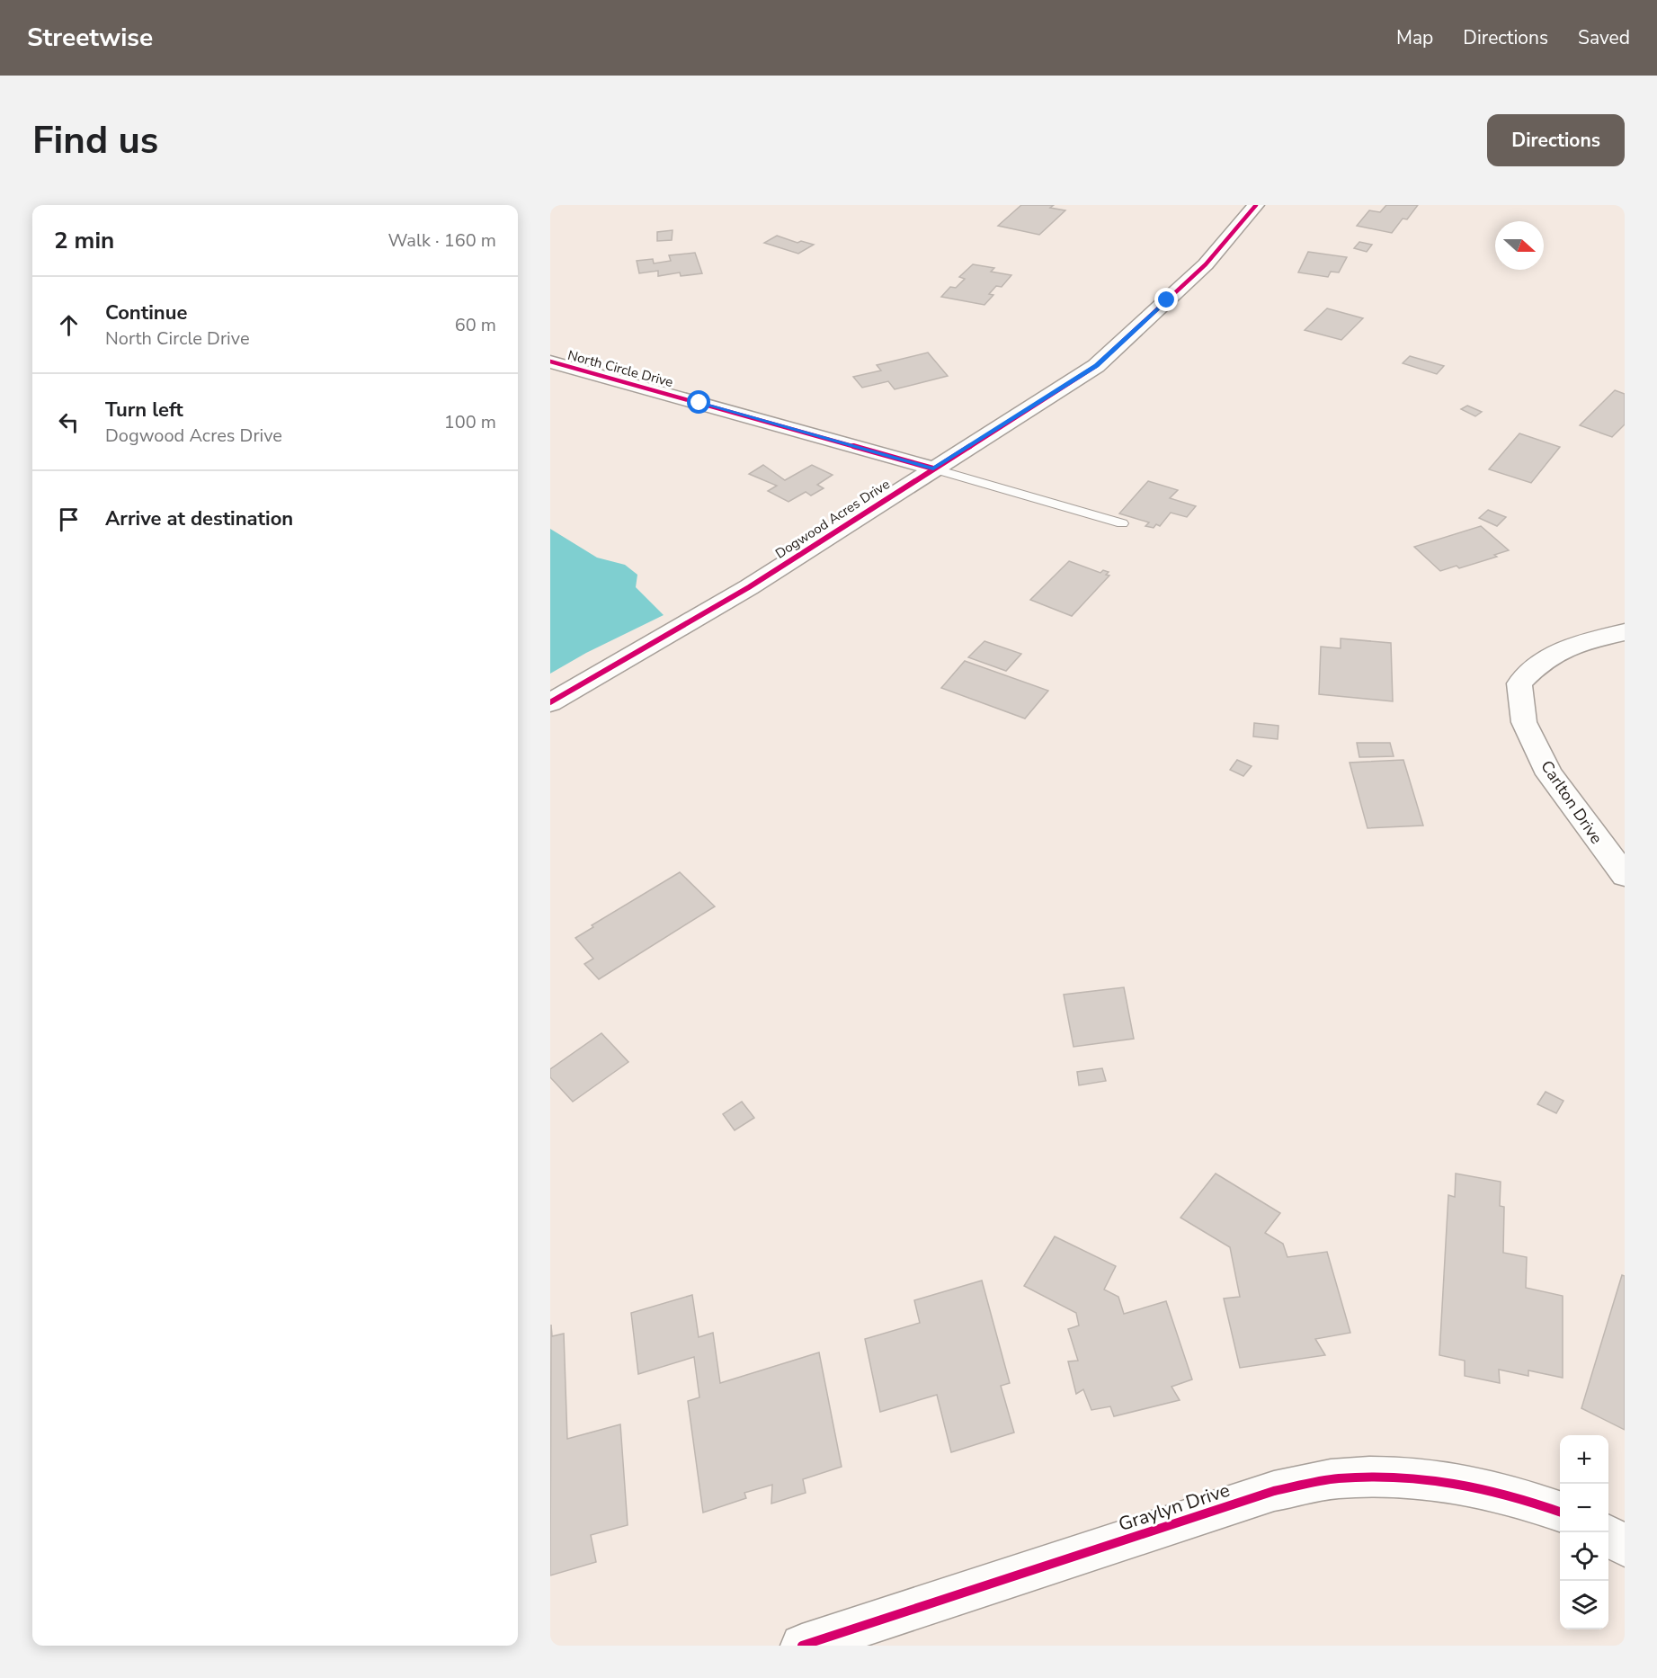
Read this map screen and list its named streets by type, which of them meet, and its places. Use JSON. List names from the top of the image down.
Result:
{
  "streets": {
    "street": [
      "North Circle Drive",
      "Dogwood Acres Drive",
      "Carlton Drive",
      "Graylyn Drive"
    ]
  },
  "crossings": [
    ["North Circle Drive", "Dogwood Acres Drive"]
  ],
  "north": "right",
  "page": {
    "header": "Streetwise",
    "nav": ["Map", "Directions", "Saved"],
    "buttons": "Directions",
    "title": "Find us",
    "heading": ["2 min", "Walk · 160 m"],
    "list": [
      ["Continue", "North Circle Drive", "60 m"],
      ["Turn left", "Dogwood Acres Drive", "100 m"],
      "Arrive at destination"
    ],
    "map_buttons": ["+", "−"]
  }
}
